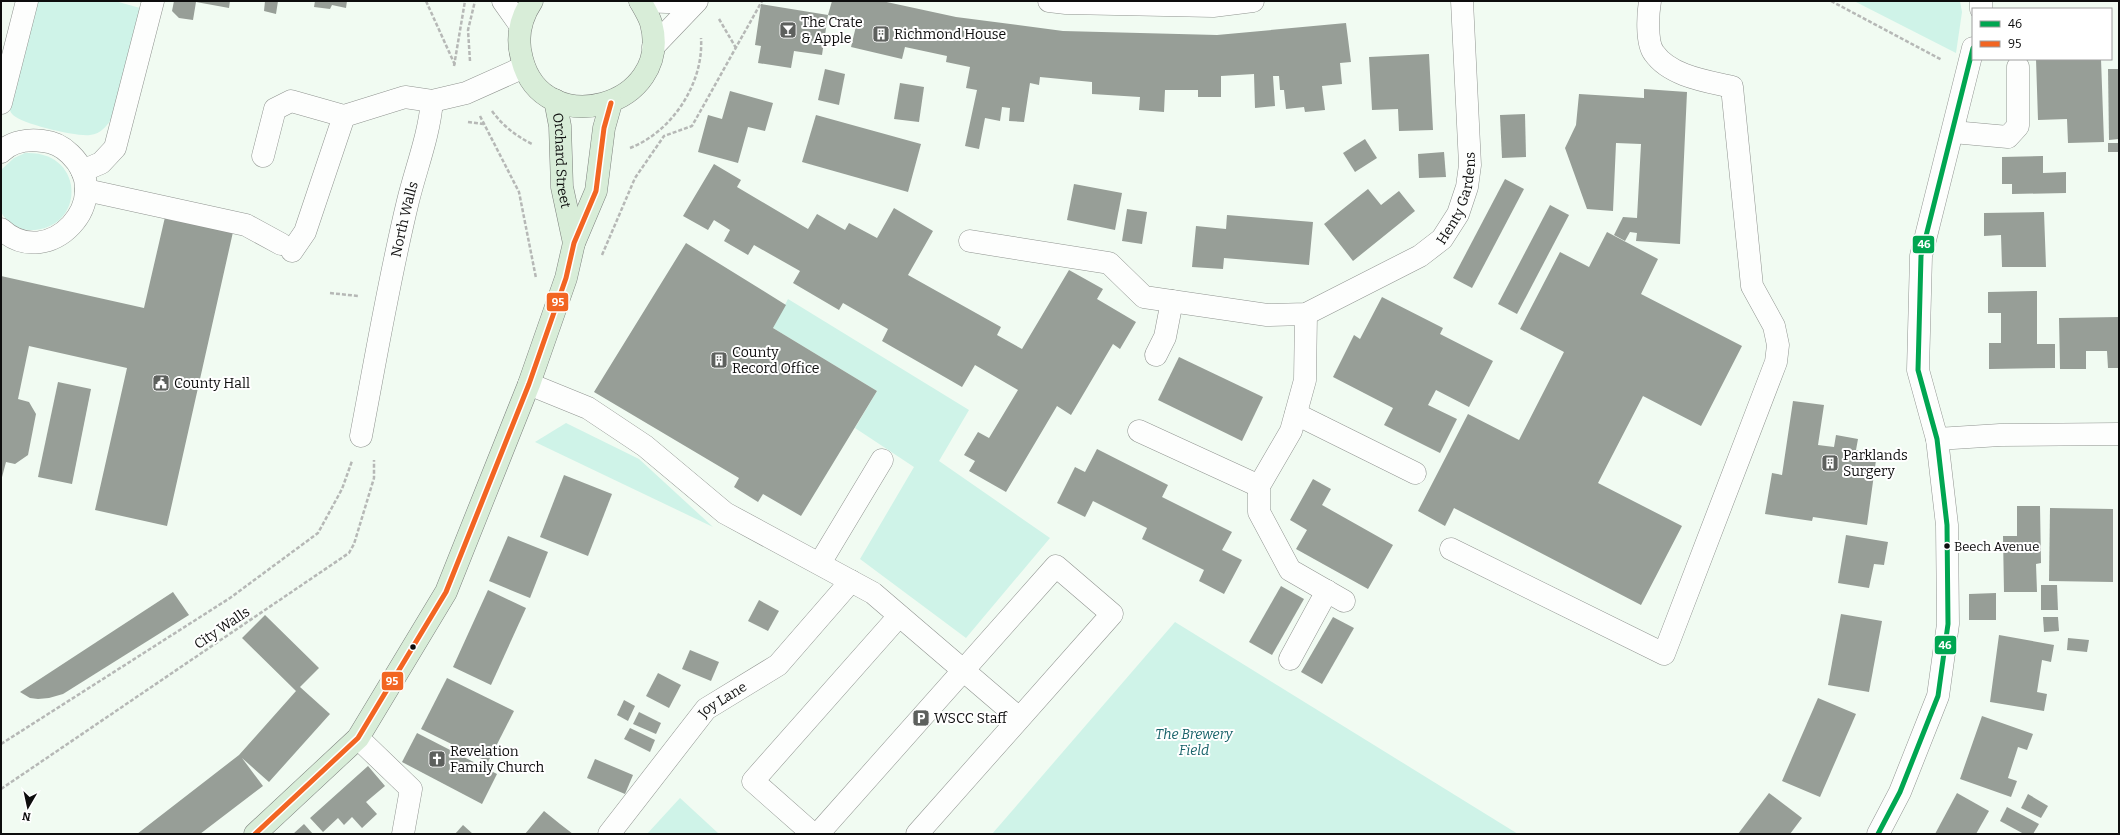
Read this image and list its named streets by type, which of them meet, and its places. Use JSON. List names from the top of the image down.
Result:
{
  "streets": {
    "main road": ["Orchard Street"],
    "street": ["Henty Gardens", "North Walls", "Joy Lane"],
    "path": ["City Walls"]
  },
  "crossings": [
    ["North Walls", "City Walls"]
  ],
  "parks": ["The Brewery Field"],
  "places": {
    "bar": ["The Crate & Apple"],
    "building": ["Richmond House", "County Record Office", "Parklands Surgery"],
    "public building": ["County Hall"],
    "other": ["Beech Avenue"],
    "parking": ["WSCC Staff"],
    "church": ["Revelation Family Church"]
  },
  "lines": ["transit line 46", "transit line 95"],
  "legend": ["46", "95"],
  "north": "bottom"
}
